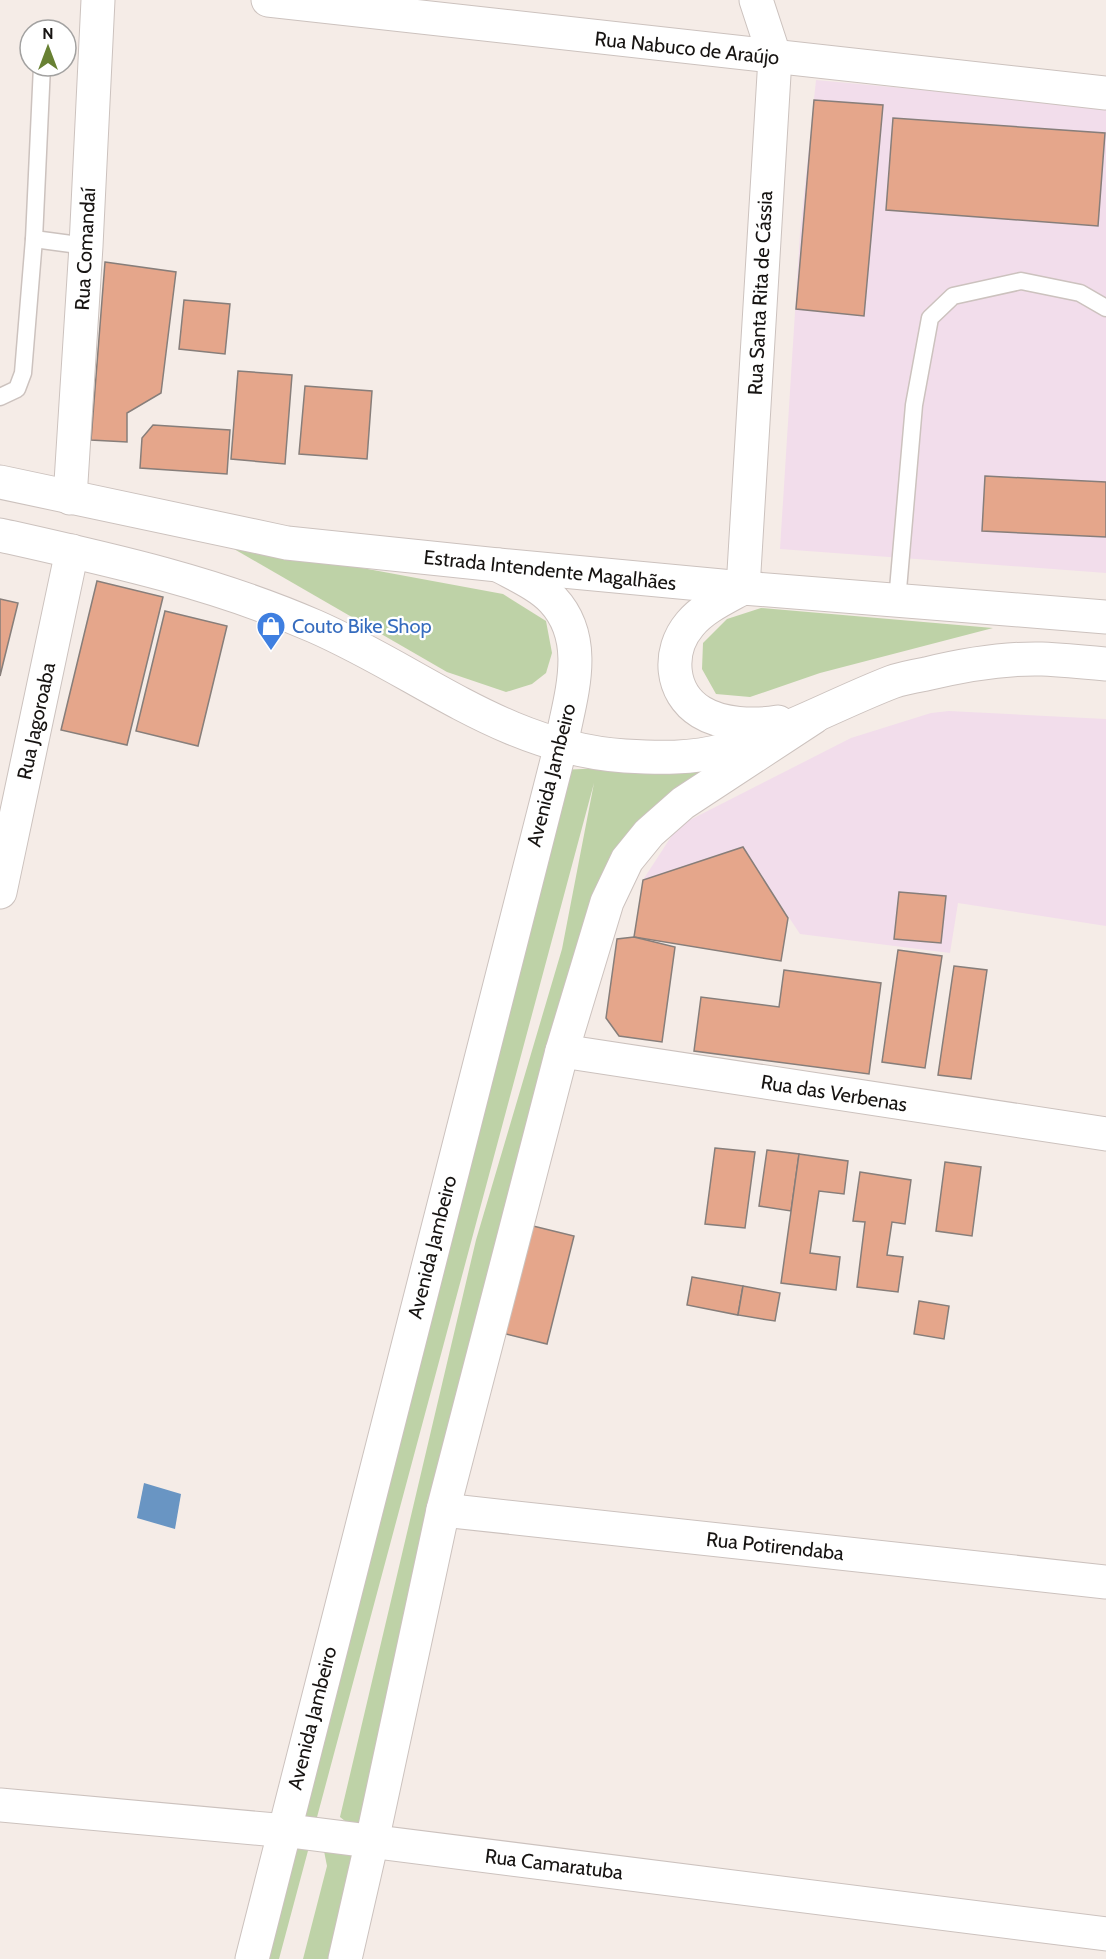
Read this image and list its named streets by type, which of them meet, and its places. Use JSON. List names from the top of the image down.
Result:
{
  "streets": {
    "main road": [
      "Rua Nabuco de Araújo",
      "Rua Comandaí",
      "Rua Santa Rita de Cássia",
      "Estrada Intendente Magalhães",
      "Rua Jagoroaba",
      "Avenida Jambeiro",
      "Rua das Verbenas",
      "Rua Potirendaba",
      "Rua Camaratuba"
    ]
  },
  "crossings": [
    ["Rua Nabuco de Araújo", "Rua Santa Rita de Cássia"],
    ["Rua Comandaí", "Estrada Intendente Magalhães"],
    ["Rua Santa Rita de Cássia", "Estrada Intendente Magalhães"],
    ["Estrada Intendente Magalhães", "Avenida Jambeiro"],
    ["Avenida Jambeiro", "Rua Camaratuba"]
  ],
  "places": {
    "shop": ["Couto Bike Shop"]
  },
  "north": "top"
}
